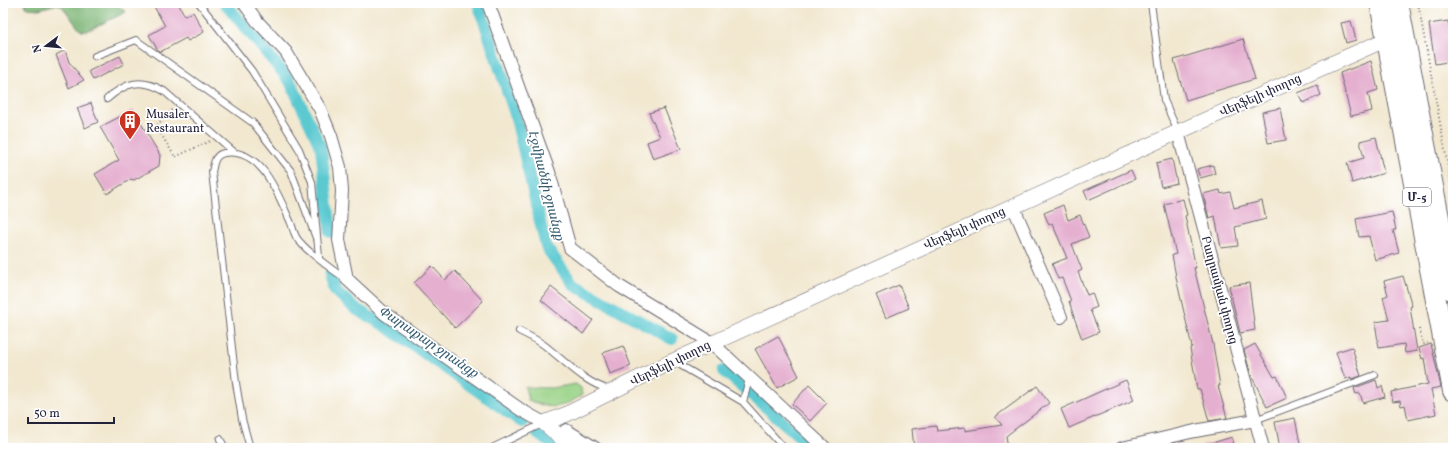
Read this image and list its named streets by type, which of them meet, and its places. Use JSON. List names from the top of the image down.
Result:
{
  "streets": {
    "highway": ["Մ-5"],
    "street": ["Վերֆելի փողոց", "Բաղրամյան փողոց"]
  },
  "crossings": [
    ["Վերֆելի փողոց", "Մ-5"],
    ["Վերֆելի փողոց", "Բաղրամյան փողոց"]
  ],
  "water": ["Էջմիածնի ջրանցք", "Փարաքար ջրանցք"],
  "places": {
    "building": ["Musaler Restaurant"]
  },
  "scale_bar": "50 m",
  "north": "left"
}
